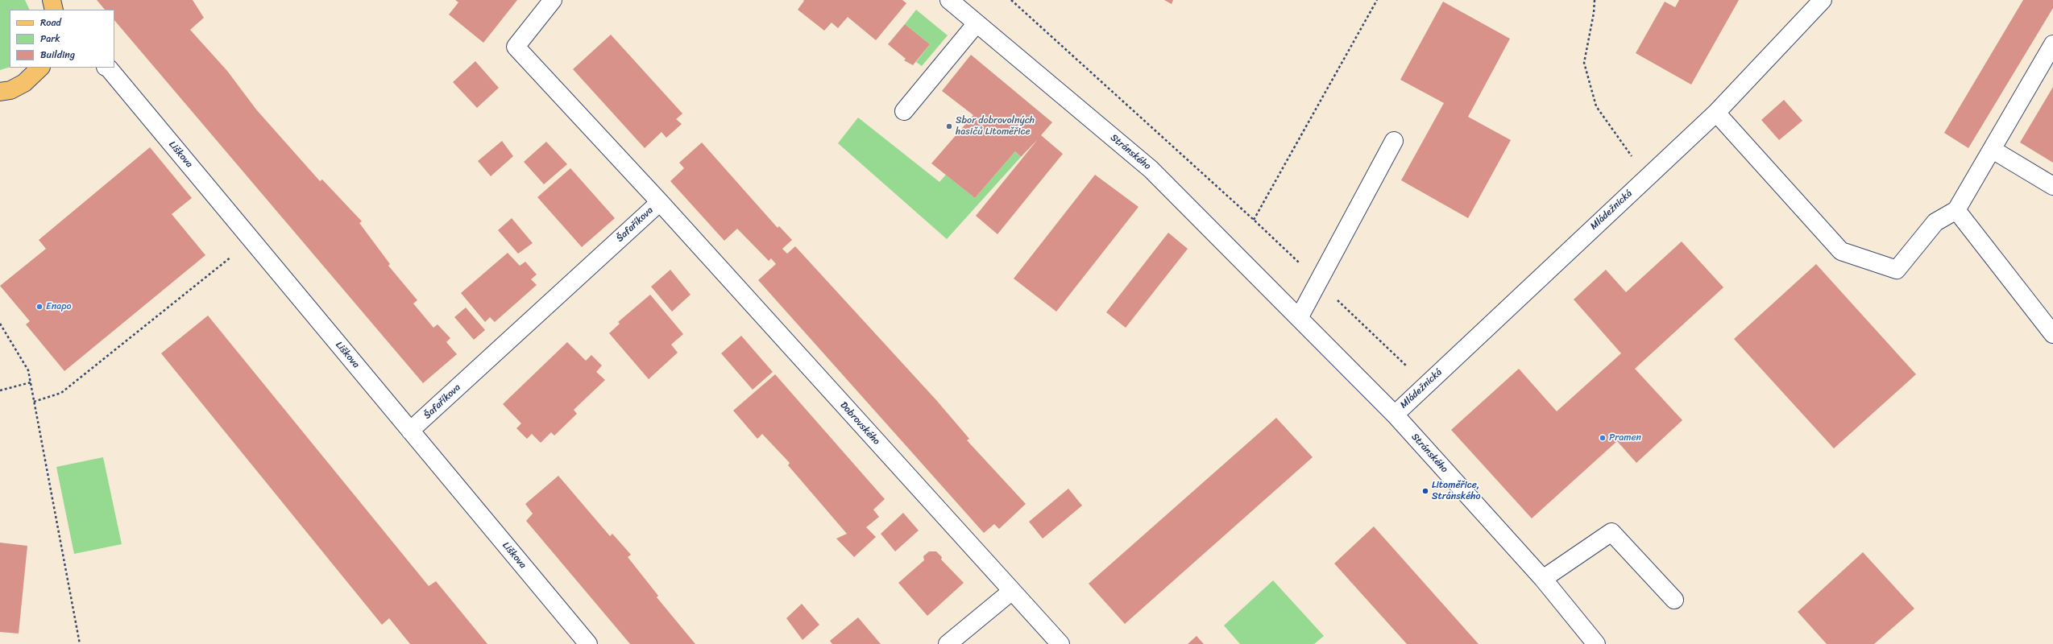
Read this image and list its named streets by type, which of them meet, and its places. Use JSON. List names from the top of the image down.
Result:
{
  "streets": {
    "street": [
      "Stránského",
      "Liškova",
      "Mládežnická",
      "Šafaříkova",
      "Dobrovského"
    ]
  },
  "crossings": [
    ["Stránského", "Mládežnická"],
    ["Liškova", "Šafaříkova"],
    ["Šafaříkova", "Dobrovského"]
  ],
  "places": [
    "Sbor dobrovolných hasičů Litoměřice",
    "Enapo",
    "Pramen",
    "Litoměřice, Stránského"
  ],
  "legend": ["Road", "Park", "Building"]
}
